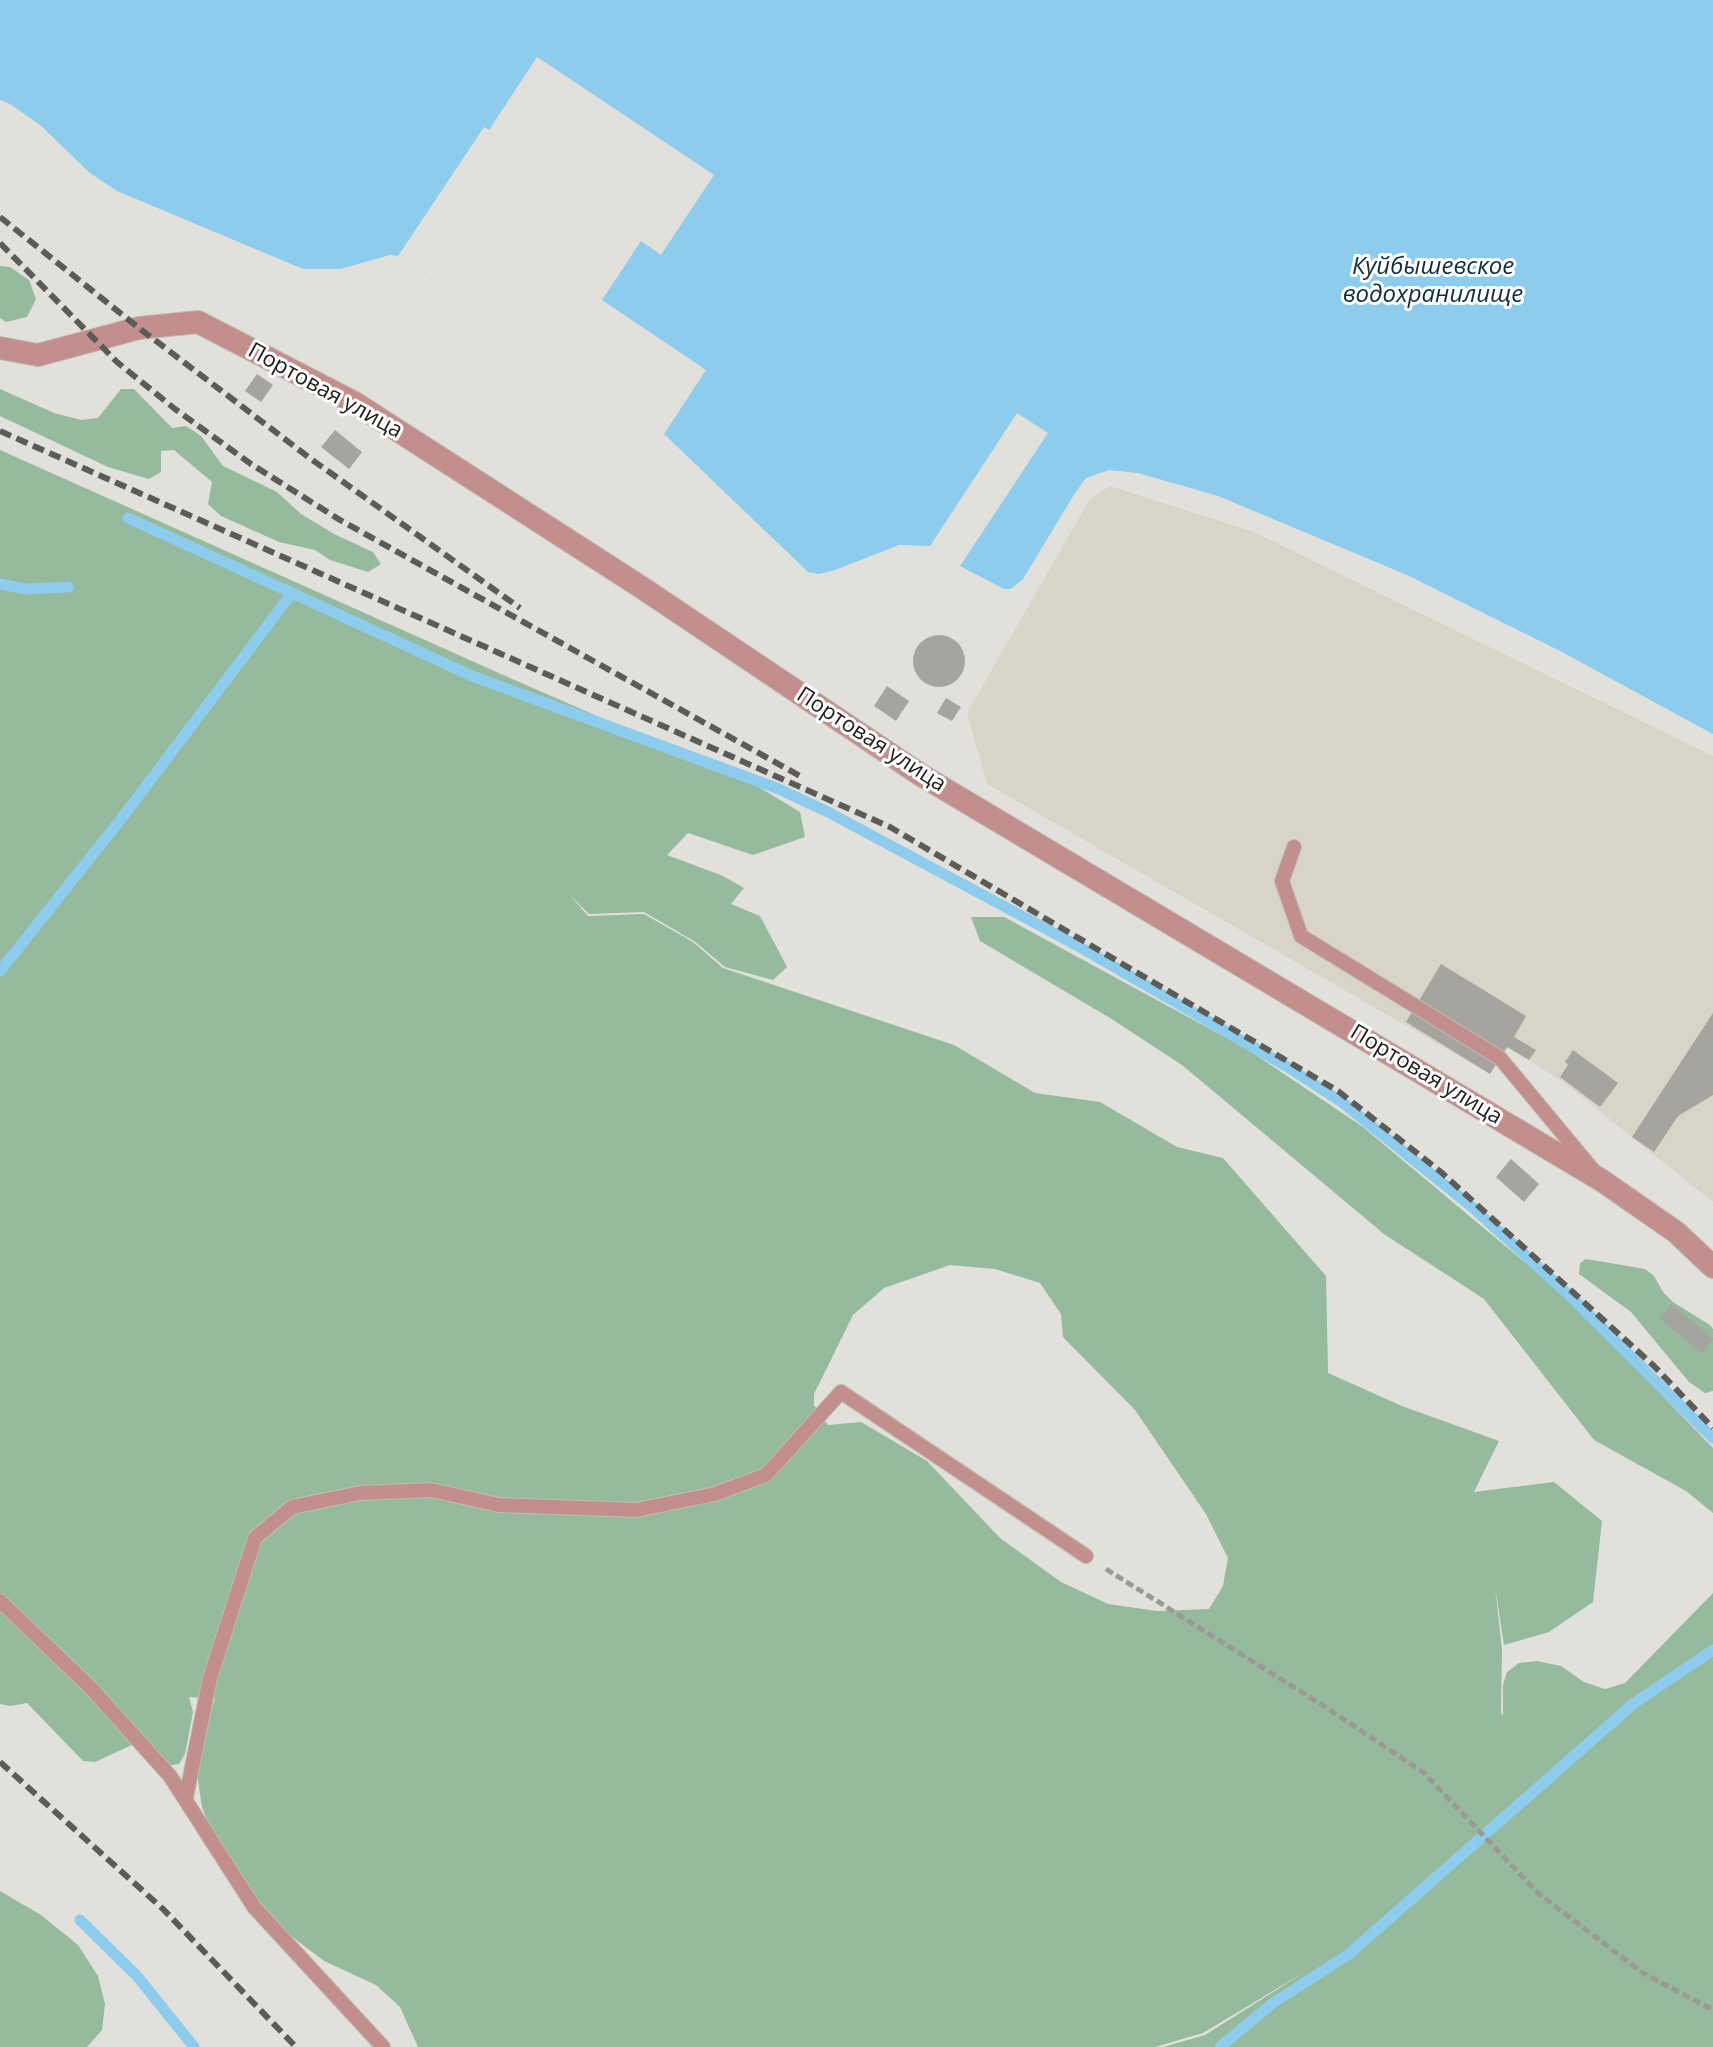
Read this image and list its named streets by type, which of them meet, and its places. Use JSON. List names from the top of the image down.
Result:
{
  "streets": {
    "street": ["Портовая улица"]
  },
  "water": ["Куйбышевское водохранилище"]
}
